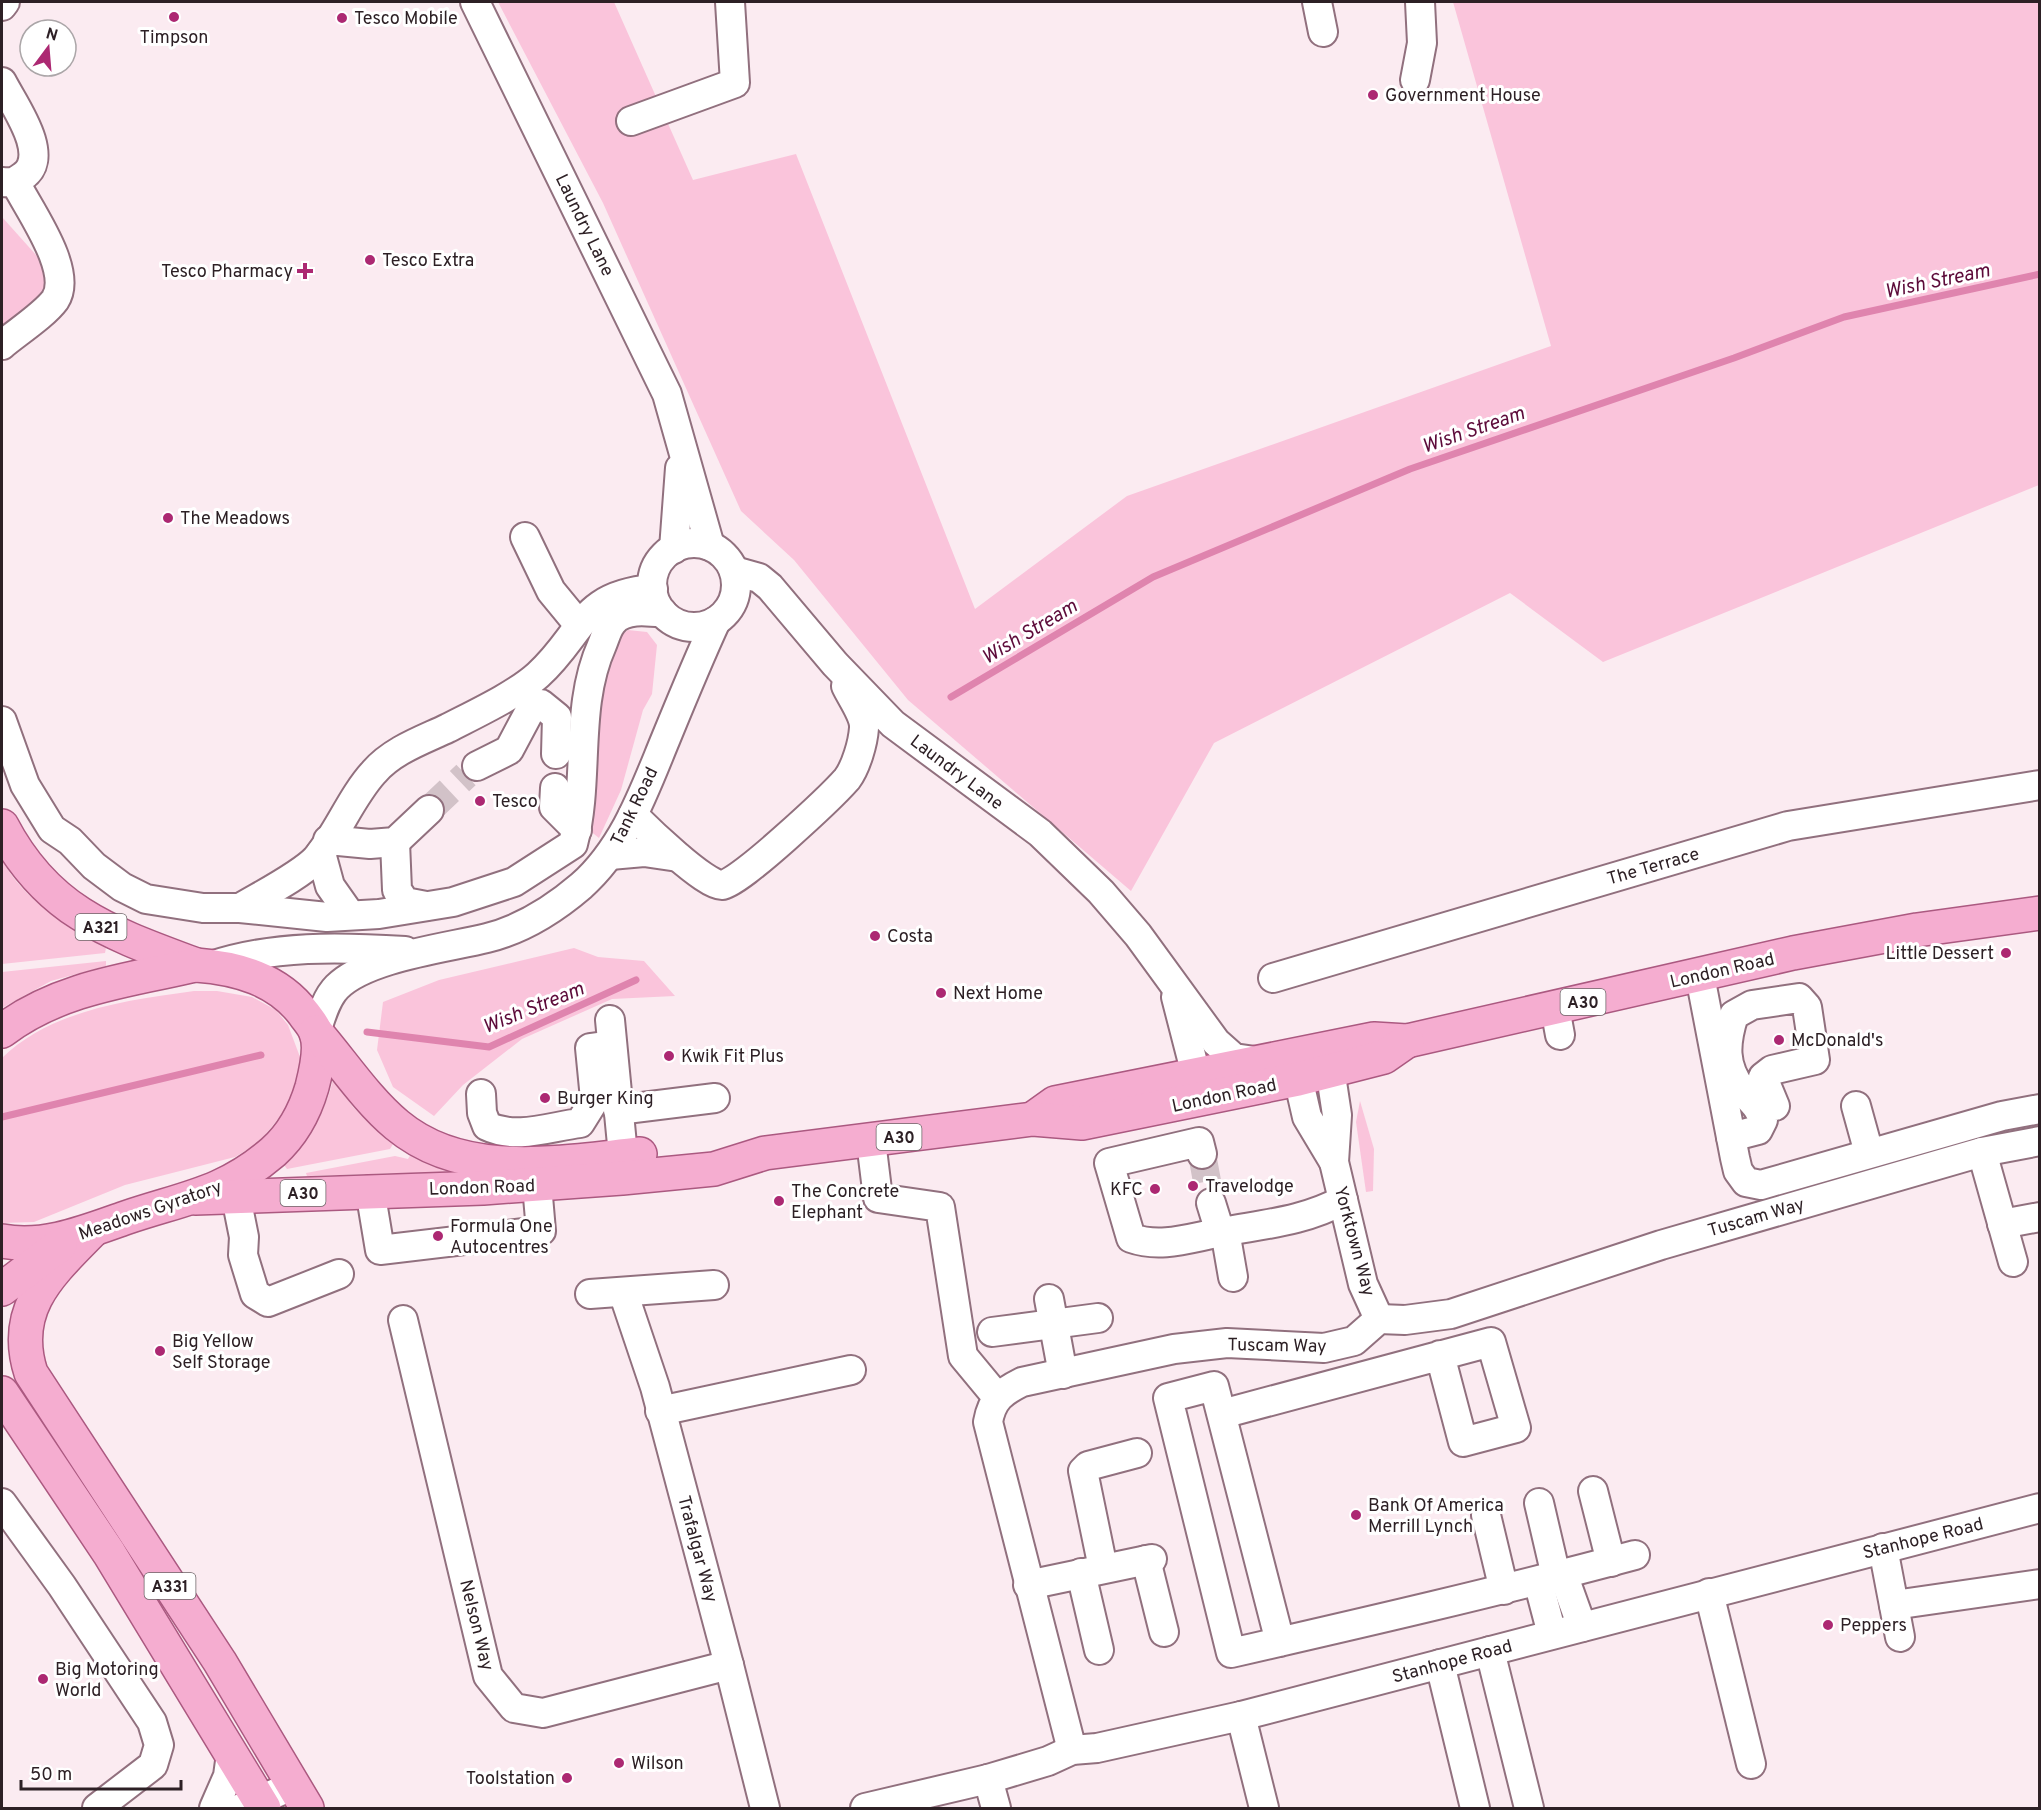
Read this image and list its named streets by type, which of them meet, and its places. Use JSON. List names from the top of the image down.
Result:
{
  "streets": {
    "main road": [
      "A321",
      "London Road",
      "A30",
      "Meadows Gyratory",
      "A331"
    ],
    "street": [
      "Laundry Lane",
      "Tank Road",
      "The Terrace",
      "Tuscam Way",
      "Yorktown Way",
      "Stanhope Road",
      "Trafalgar Way",
      "Nelson Way"
    ]
  },
  "crossings": [
    ["Laundry Lane", "Tank Road"],
    ["Laundry Lane", "London Road"],
    ["Tank Road", "A321"],
    ["Tank Road", "London Road"],
    ["Tank Road", "Meadows Gyratory"],
    ["London Road", "Meadows Gyratory"],
    ["London Road", "Yorktown Way"],
    ["Meadows Gyratory", "A331"],
    ["Tuscam Way", "Yorktown Way"],
    ["Trafalgar Way", "Nelson Way"]
  ],
  "water": ["Wish Stream"],
  "places": {
    "other": [
      "Timpson",
      "Tesco Mobile",
      "Government House",
      "Tesco Extra",
      "The Meadows",
      "Tesco",
      "Costa",
      "Little Dessert",
      "Next Home",
      "McDonald's",
      "Kwik Fit Plus",
      "Burger King",
      "Travelodge",
      "KFC",
      "The Concrete Elephant",
      "Formula One Autocentres",
      "Big Yellow Self Storage",
      "Bank Of America Merrill Lynch",
      "Peppers",
      "Big Motoring World",
      "Wilson",
      "Toolstation"
    ],
    "health": ["Tesco Pharmacy"]
  },
  "scale_bar": "50 m",
  "north": "top"
}
